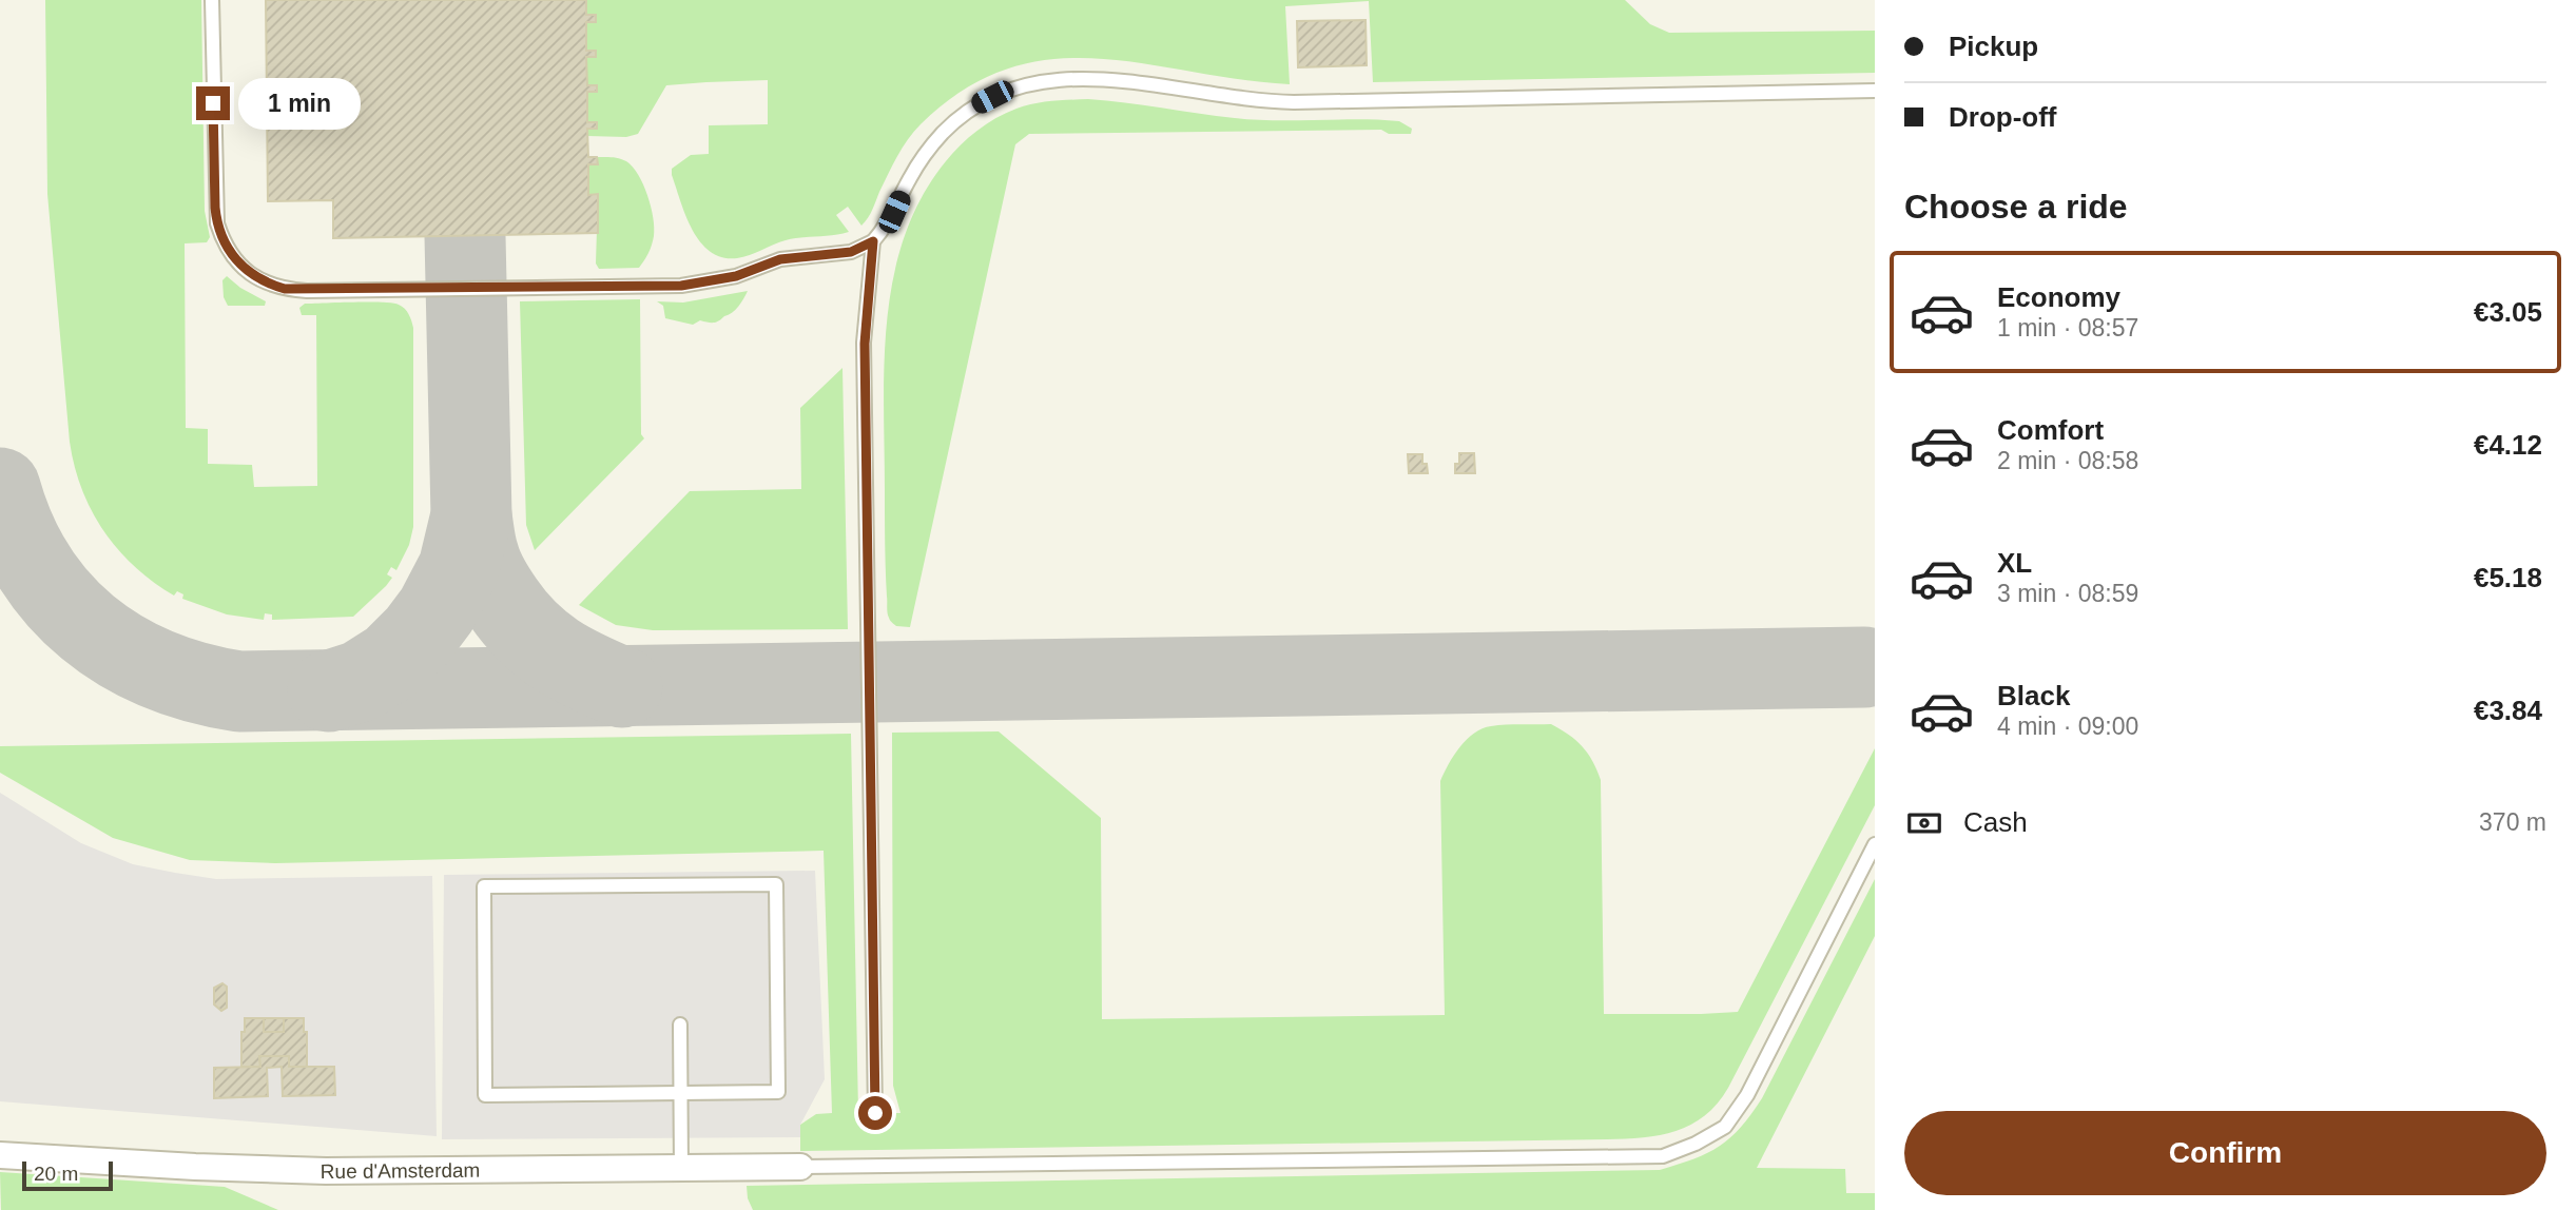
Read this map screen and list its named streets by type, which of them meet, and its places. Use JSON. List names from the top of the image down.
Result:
{
  "streets": {
    "street": ["Rue d'Amsterdam"]
  },
  "scale_bar": "20 m",
  "page": {
    "banner": ["Pickup", "Drop-off"],
    "bubble": "1 min",
    "heading": "Choose a ride",
    "list": [
      {
        "name": "Economy",
        "note": "1 min · 08:57",
        "value": "€3.05"
      },
      {
        "name": "Comfort",
        "note": "2 min · 08:58",
        "value": "€4.12"
      },
      {
        "name": "XL",
        "note": "3 min · 08:59",
        "value": "€5.18"
      },
      {
        "name": "Black",
        "note": "4 min · 09:00",
        "value": "€3.84"
      }
    ],
    "pay": ["Cash", "370 m"],
    "buttons": "Confirm",
    "scale": "20 m"
  }
}
